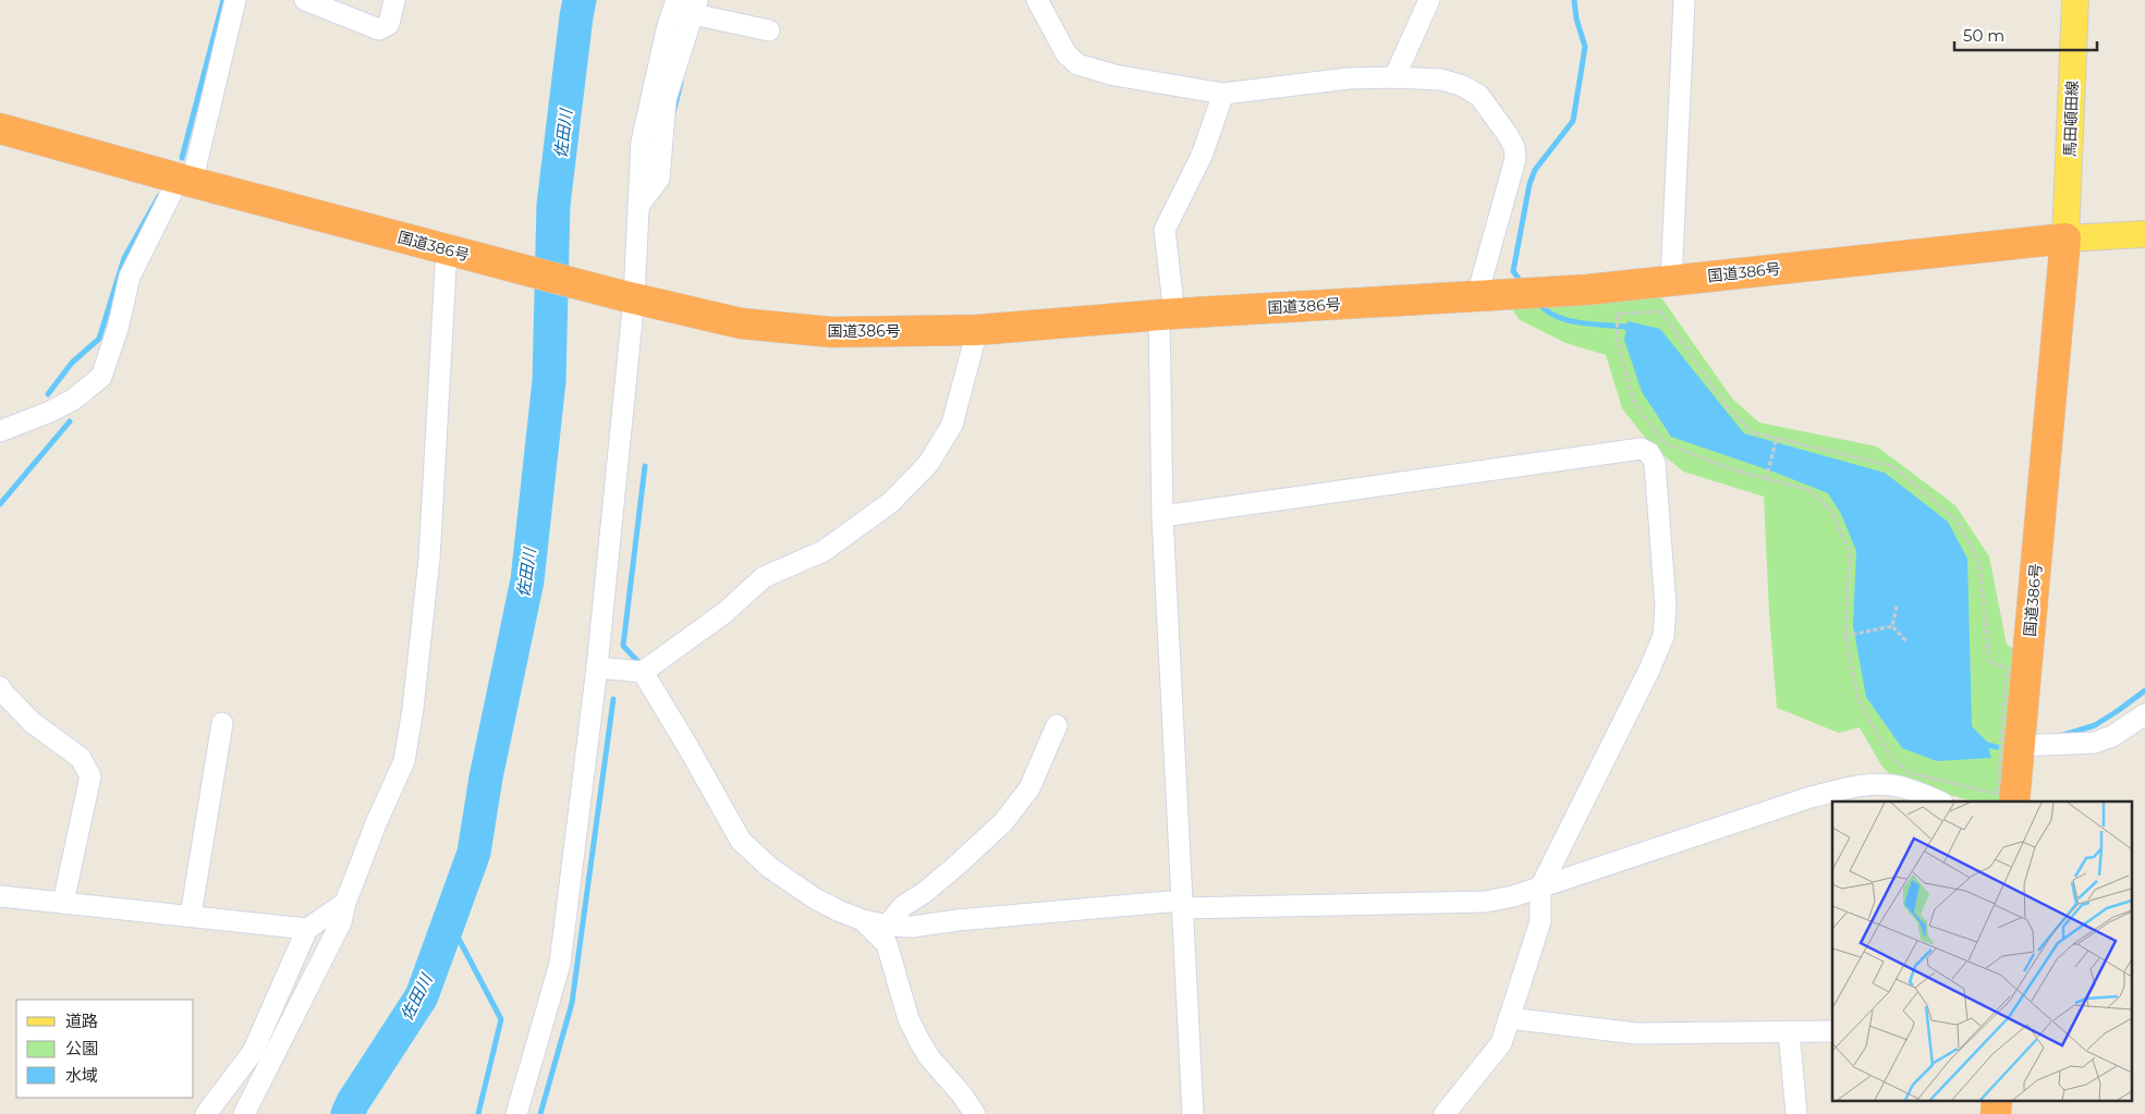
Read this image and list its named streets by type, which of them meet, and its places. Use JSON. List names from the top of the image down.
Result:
{
  "streets": {
    "highway": ["国道386号"],
    "main road": ["馬田頓田線"]
  },
  "crossings": [
    ["馬田頓田線", "国道386号"]
  ],
  "water": ["佐田川"],
  "legend": ["道路", "公園", "水域"],
  "scale_bar": "50 m"
}
